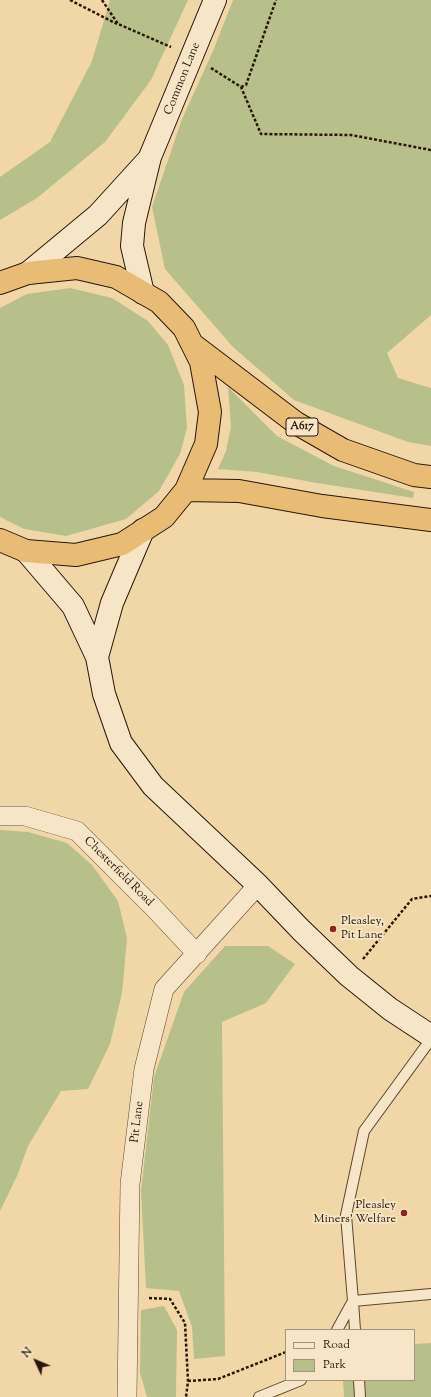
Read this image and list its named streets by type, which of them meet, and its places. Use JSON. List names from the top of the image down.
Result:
{
  "streets": {
    "highway": ["A617"],
    "street": ["Common Lane", "Chesterfield Road", "Pit Lane"]
  },
  "crossings": [
    ["Chesterfield Road", "Pit Lane"]
  ],
  "places": ["Pleasley, Pit Lane", "Pleasley Miners' Welfare"],
  "legend": ["Road", "Park"],
  "north": "top left"
}
